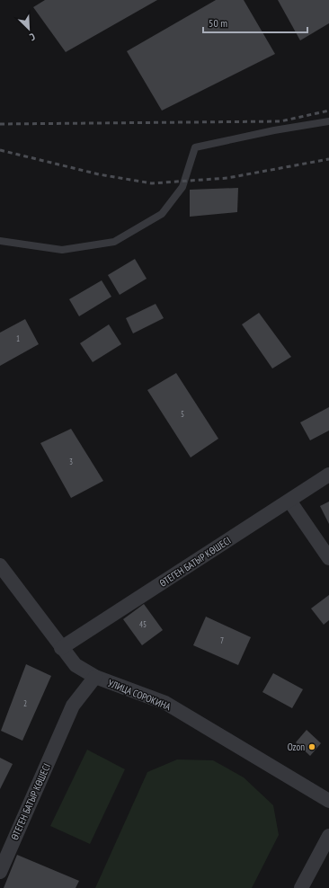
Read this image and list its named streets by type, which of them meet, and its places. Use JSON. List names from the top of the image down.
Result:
{
  "streets": {
    "street": ["ӨТЕГЕН БАТЫР КӨШЕСІ", "УЛИЦА СОРОКИНА"]
  },
  "crossings": [
    ["ӨТЕГЕН БАТЫР КӨШЕСІ", "УЛИЦА СОРОКИНА"]
  ],
  "places": ["Ozon"],
  "house_numbers": [
    "1",
    "5",
    "3",
    "45",
    "7",
    "2"
  ],
  "scale_bar": "50 m",
  "north": "bottom right"
}
